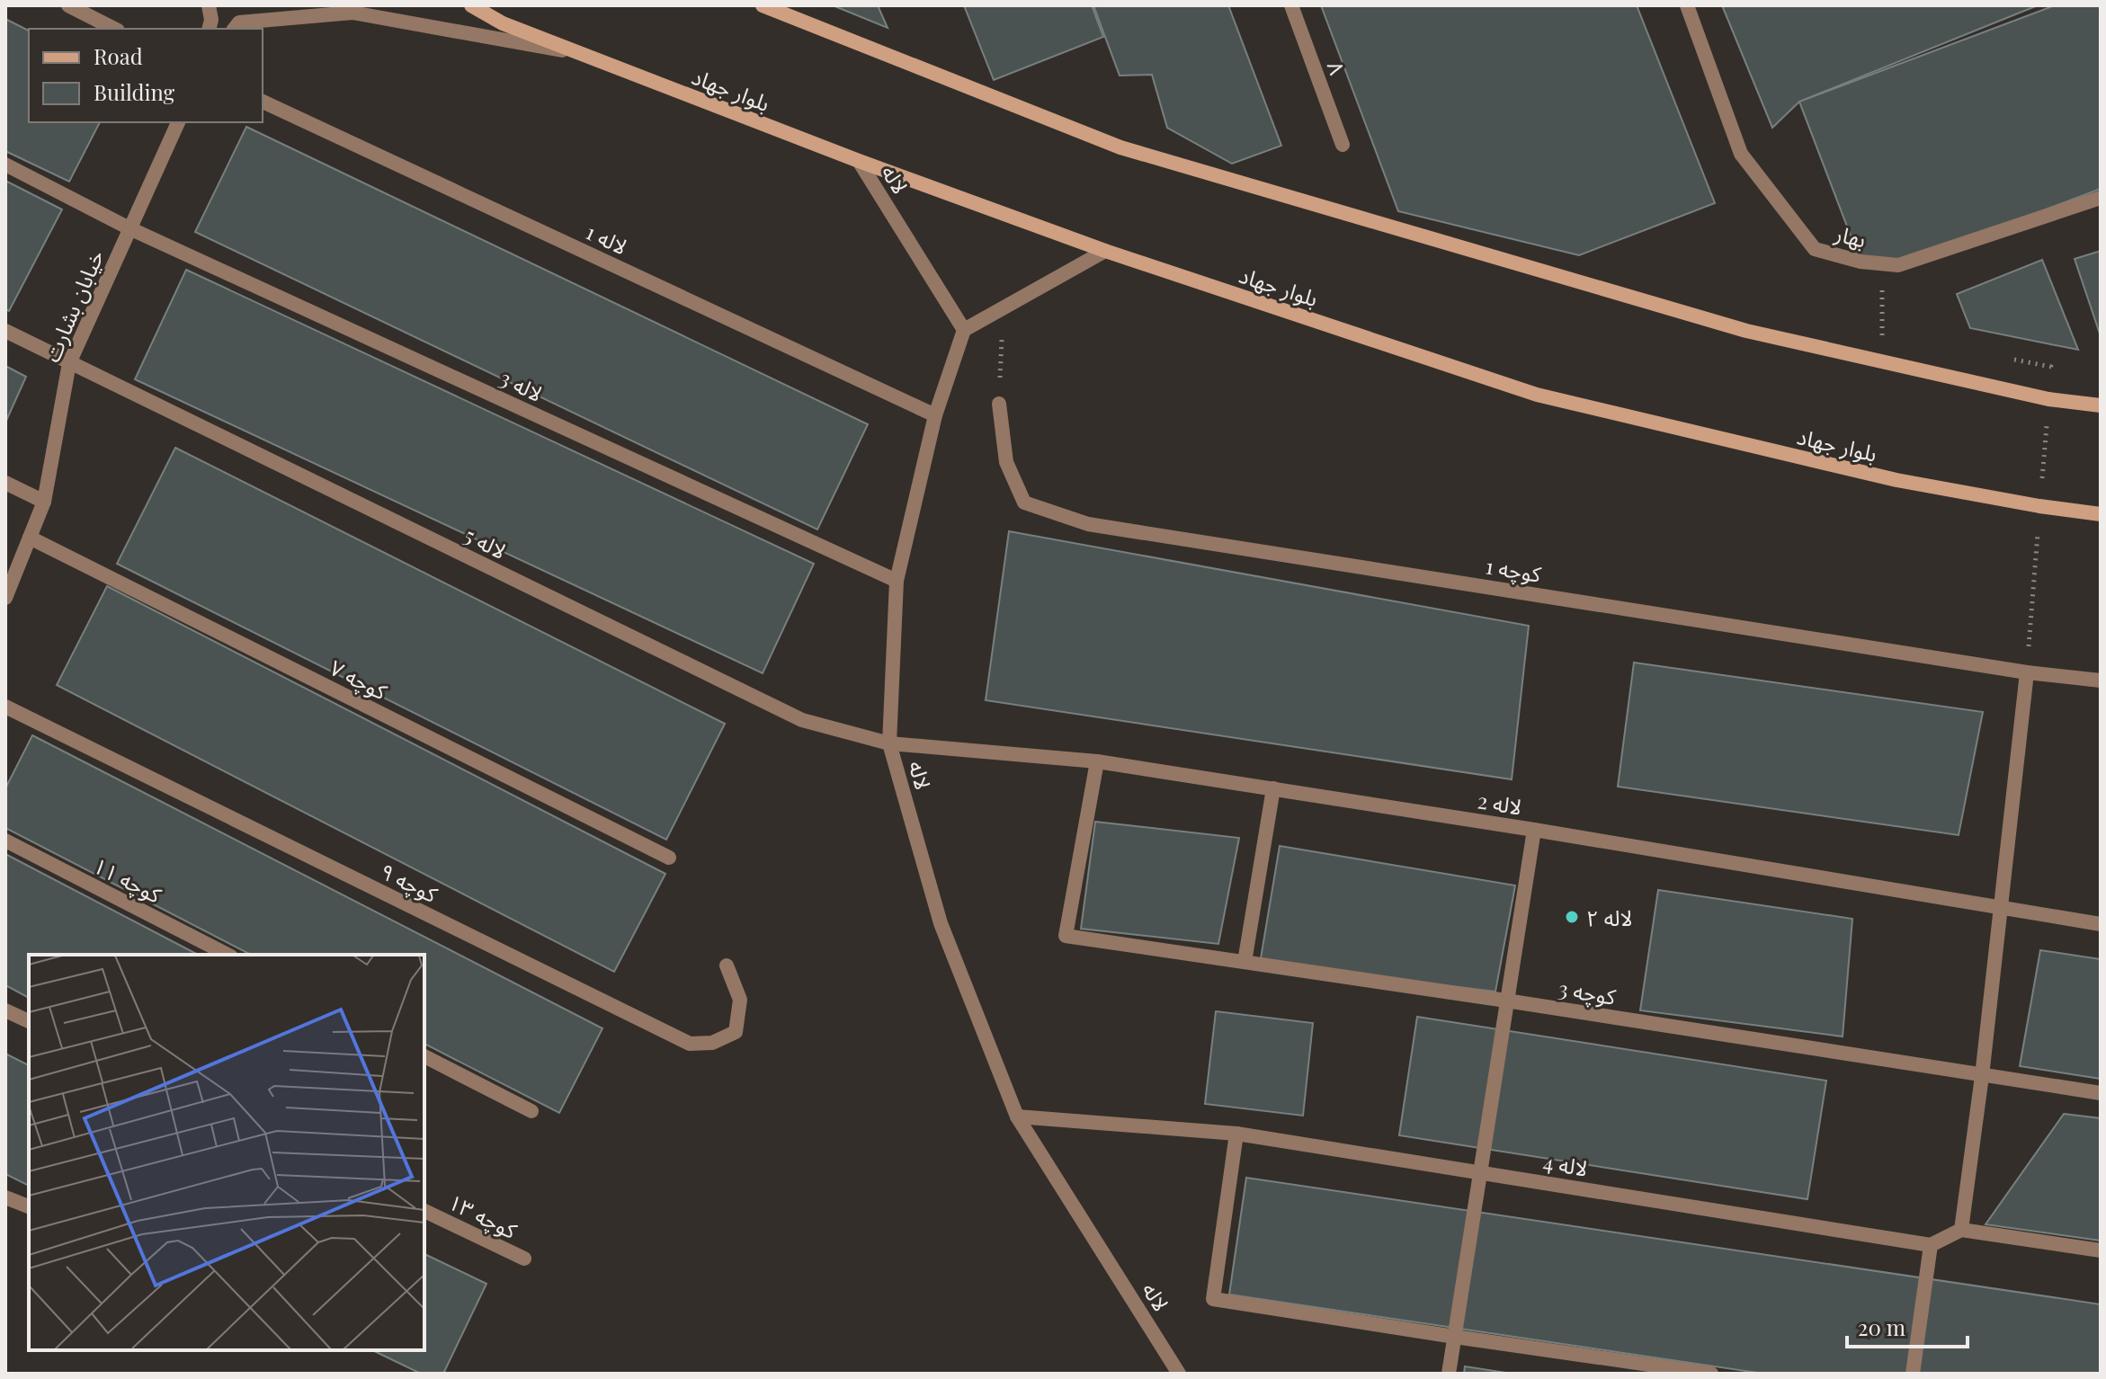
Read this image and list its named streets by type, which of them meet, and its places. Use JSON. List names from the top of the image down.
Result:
{
  "streets": {
    "main road": ["بلوار جهاد"],
    "street": [
      "۸",
      "لاله",
      "بهار",
      "لاله 1",
      "خیابان بشارت",
      "لاله 3",
      "لاله 5",
      "کوچه 1",
      "کوچه ۷",
      "لاله 2",
      "کوچه ۱۱",
      "کوچه ۹",
      "کوچه 3",
      "لاله 4",
      "کوچه ۱۳"
    ]
  },
  "crossings": [
    ["بلوار جهاد", "لاله"],
    ["لاله", "لاله 1"],
    ["لاله", "لاله 3"],
    ["لاله", "لاله 5"],
    ["لاله", "لاله 2"],
    ["لاله", "لاله 4"],
    ["خیابان بشارت", "لاله 3"],
    ["خیابان بشارت", "لاله 5"],
    ["خیابان بشارت", "کوچه ۷"],
    ["لاله 5", "لاله 2"],
    ["لاله 2", "کوچه 3"]
  ],
  "places": ["لاله ۲"],
  "legend": ["Road", "Building"],
  "scale_bar": "20 m"
}
